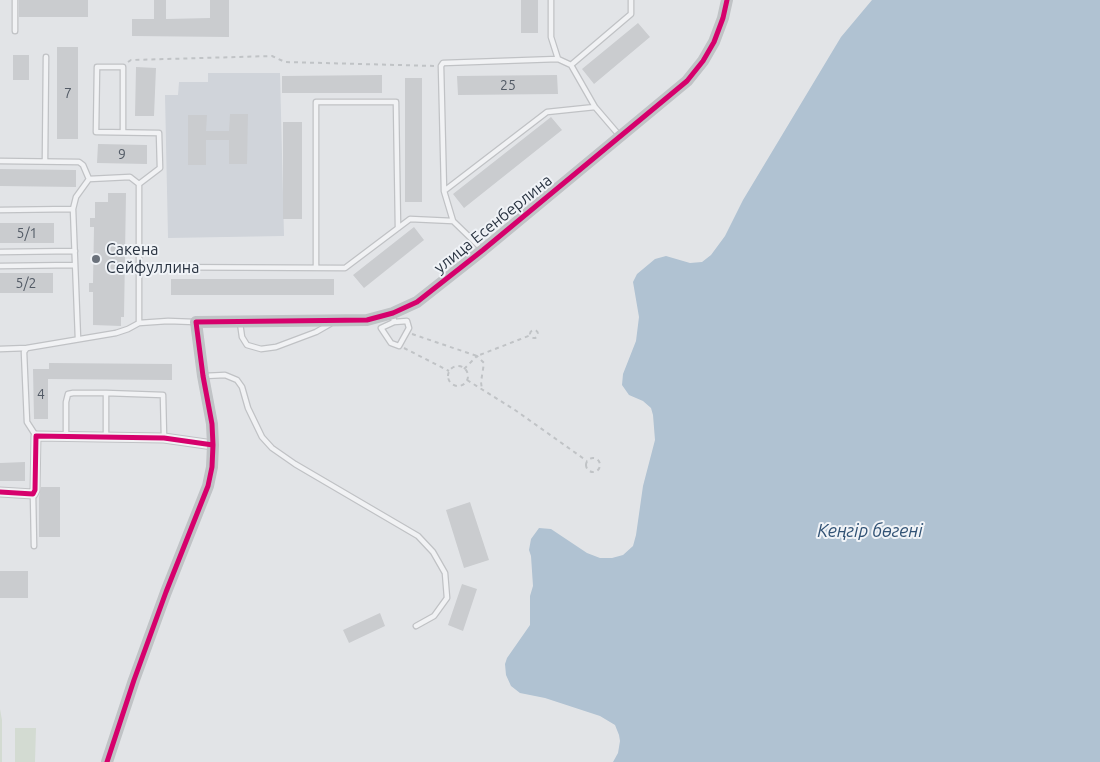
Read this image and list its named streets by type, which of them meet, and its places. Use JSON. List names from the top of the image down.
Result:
{
  "streets": {
    "street": ["улица Есенберлина"]
  },
  "water": ["Кеңгір бөгені"],
  "places": ["Сакена Сейфуллина"],
  "house_numbers": [
    "25",
    "7",
    "9",
    "5/1",
    "5/2",
    "4"
  ]
}
